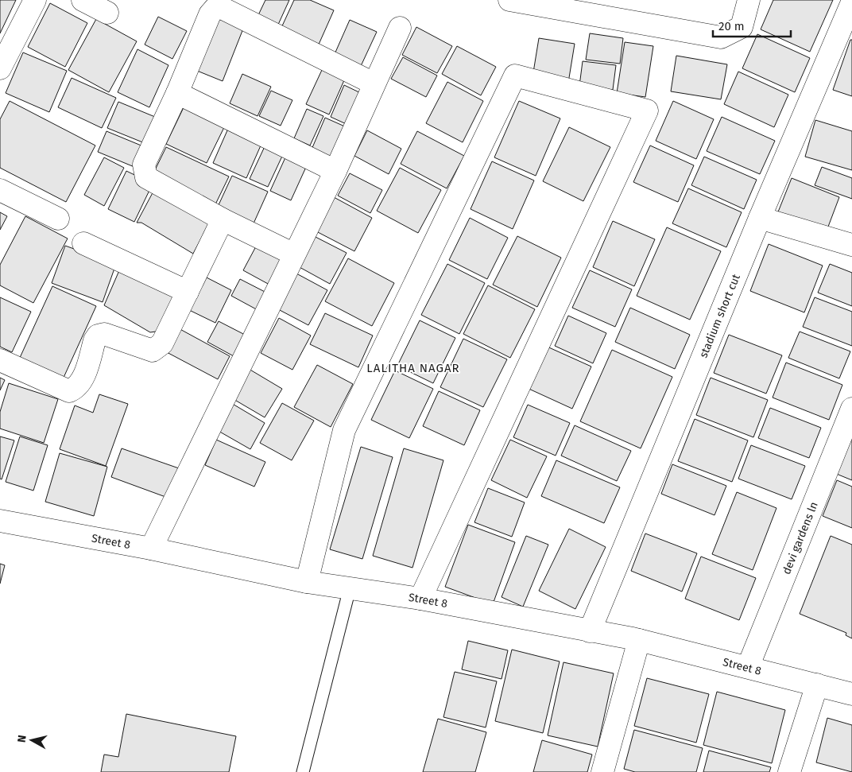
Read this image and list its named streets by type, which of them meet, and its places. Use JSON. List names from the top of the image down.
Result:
{
  "streets": {
    "street": ["stadium short cut", "devi gardens ln", "Street 8"]
  },
  "crossings": [
    ["stadium short cut", "Street 8"],
    ["devi gardens ln", "Street 8"]
  ],
  "districts": ["LALITHA NAGAR"],
  "scale_bar": "20 m",
  "north": "left"
}
